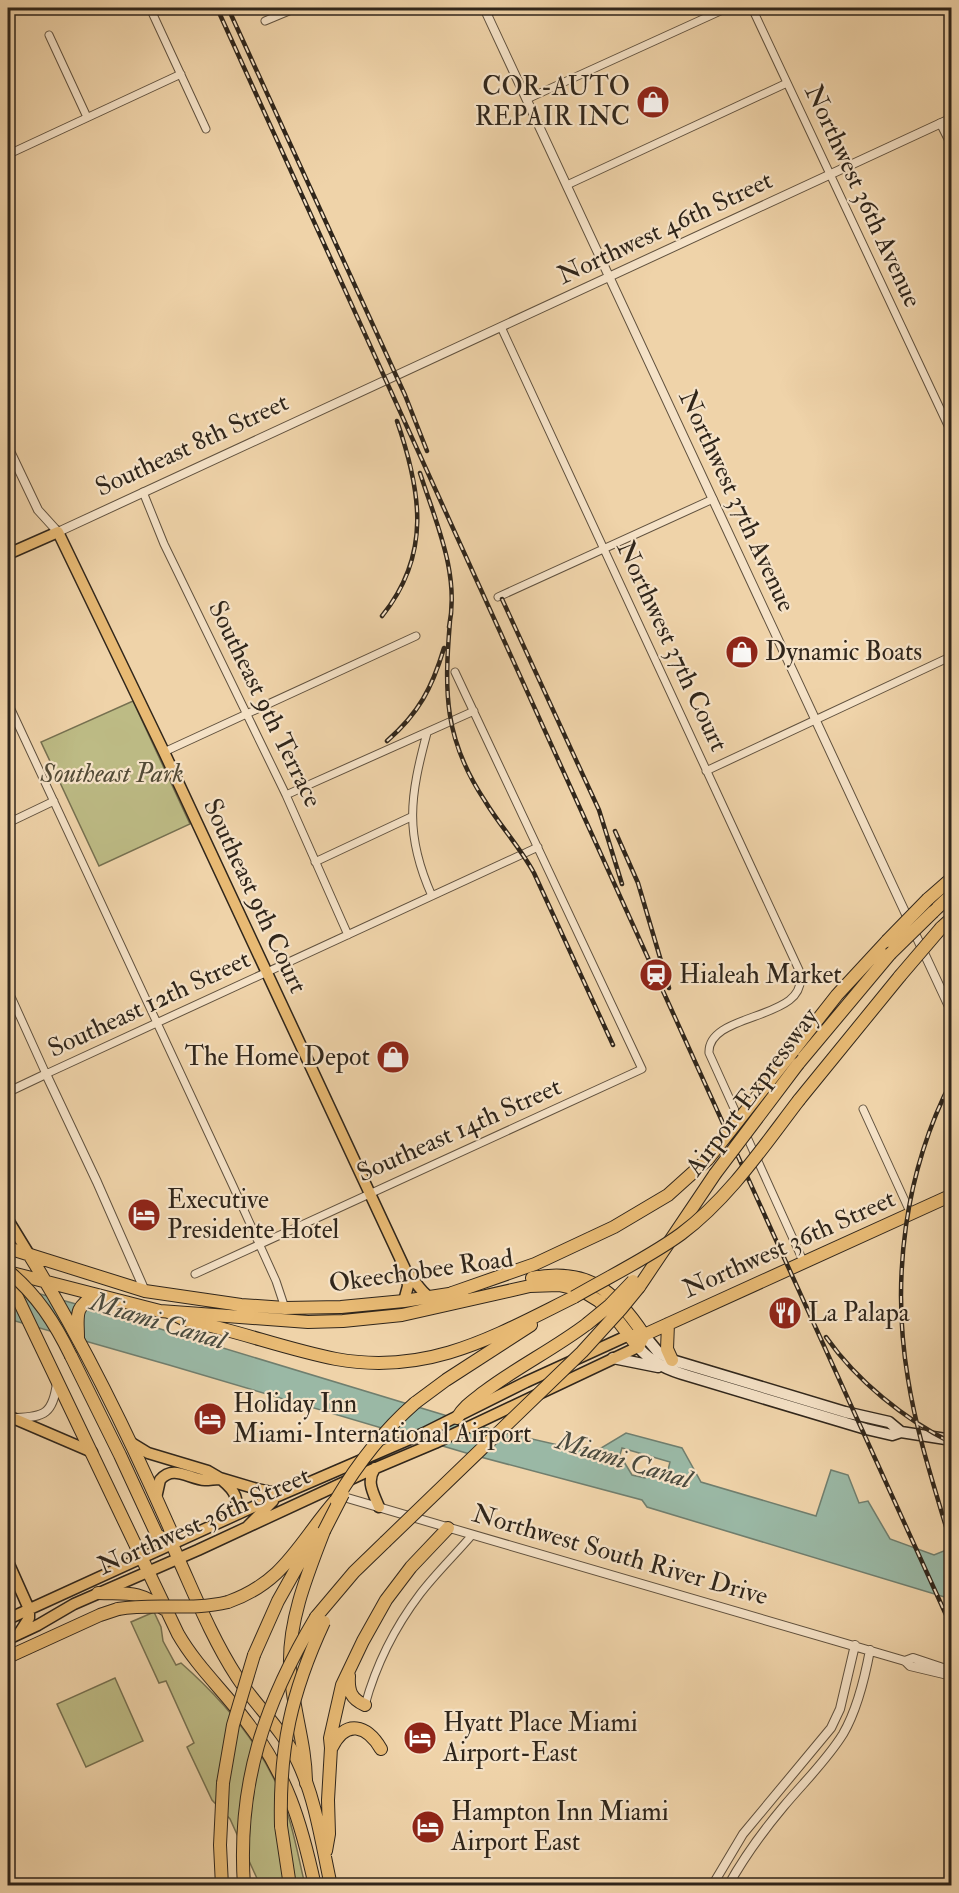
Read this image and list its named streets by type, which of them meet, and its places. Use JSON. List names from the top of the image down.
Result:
{
  "streets": {
    "highway": ["Airport Expressway", "Northwest 36th Street", "Okeechobee Road"],
    "main road": ["Southeast 8th Street", "Southeast 9th Court"],
    "street": [
      "Northwest 36th Avenue",
      "Northwest 46th Street",
      "Northwest 37th Avenue",
      "Northwest 37th Court",
      "Southeast 9th Terrace",
      "Southeast 12th Street",
      "Southeast 14th Street",
      "Northwest South River Drive"
    ]
  },
  "crossings": [
    ["Northwest 36th Avenue", "Northwest 46th Street"],
    ["Northwest 46th Street", "Southeast 8th Street"],
    ["Northwest 46th Street", "Northwest 37th Avenue"],
    ["Northwest 46th Street", "Northwest 37th Court"],
    ["Southeast 8th Street", "Southeast 9th Terrace"],
    ["Southeast 8th Street", "Southeast 9th Court"],
    ["Northwest 37th Court", "Northwest 36th Street"],
    ["Southeast 9th Terrace", "Southeast 12th Street"],
    ["Southeast 9th Court", "Southeast 12th Street"],
    ["Southeast 9th Court", "Southeast 14th Street"],
    ["Southeast 9th Court", "Okeechobee Road"],
    ["Southeast 12th Street", "Southeast 14th Street"],
    ["Northwest 36th Street", "Okeechobee Road"],
    ["Northwest 36th Street", "Northwest South River Drive"]
  ],
  "water": ["Miami Canal"],
  "parks": ["Southeast Park"],
  "places": {
    "shop": ["COR-AUTO REPAIR INC", "Dynamic Boats", "The Home Depot"],
    "station": ["Hialeah Market"],
    "hotel": [
      "Executive Presidente Hotel",
      "Holiday Inn Miami-International Airport",
      "Hyatt Place Miami Airport-East",
      "Hampton Inn Miami Airport East"
    ],
    "restaurant": ["La Palapa"]
  }
}
